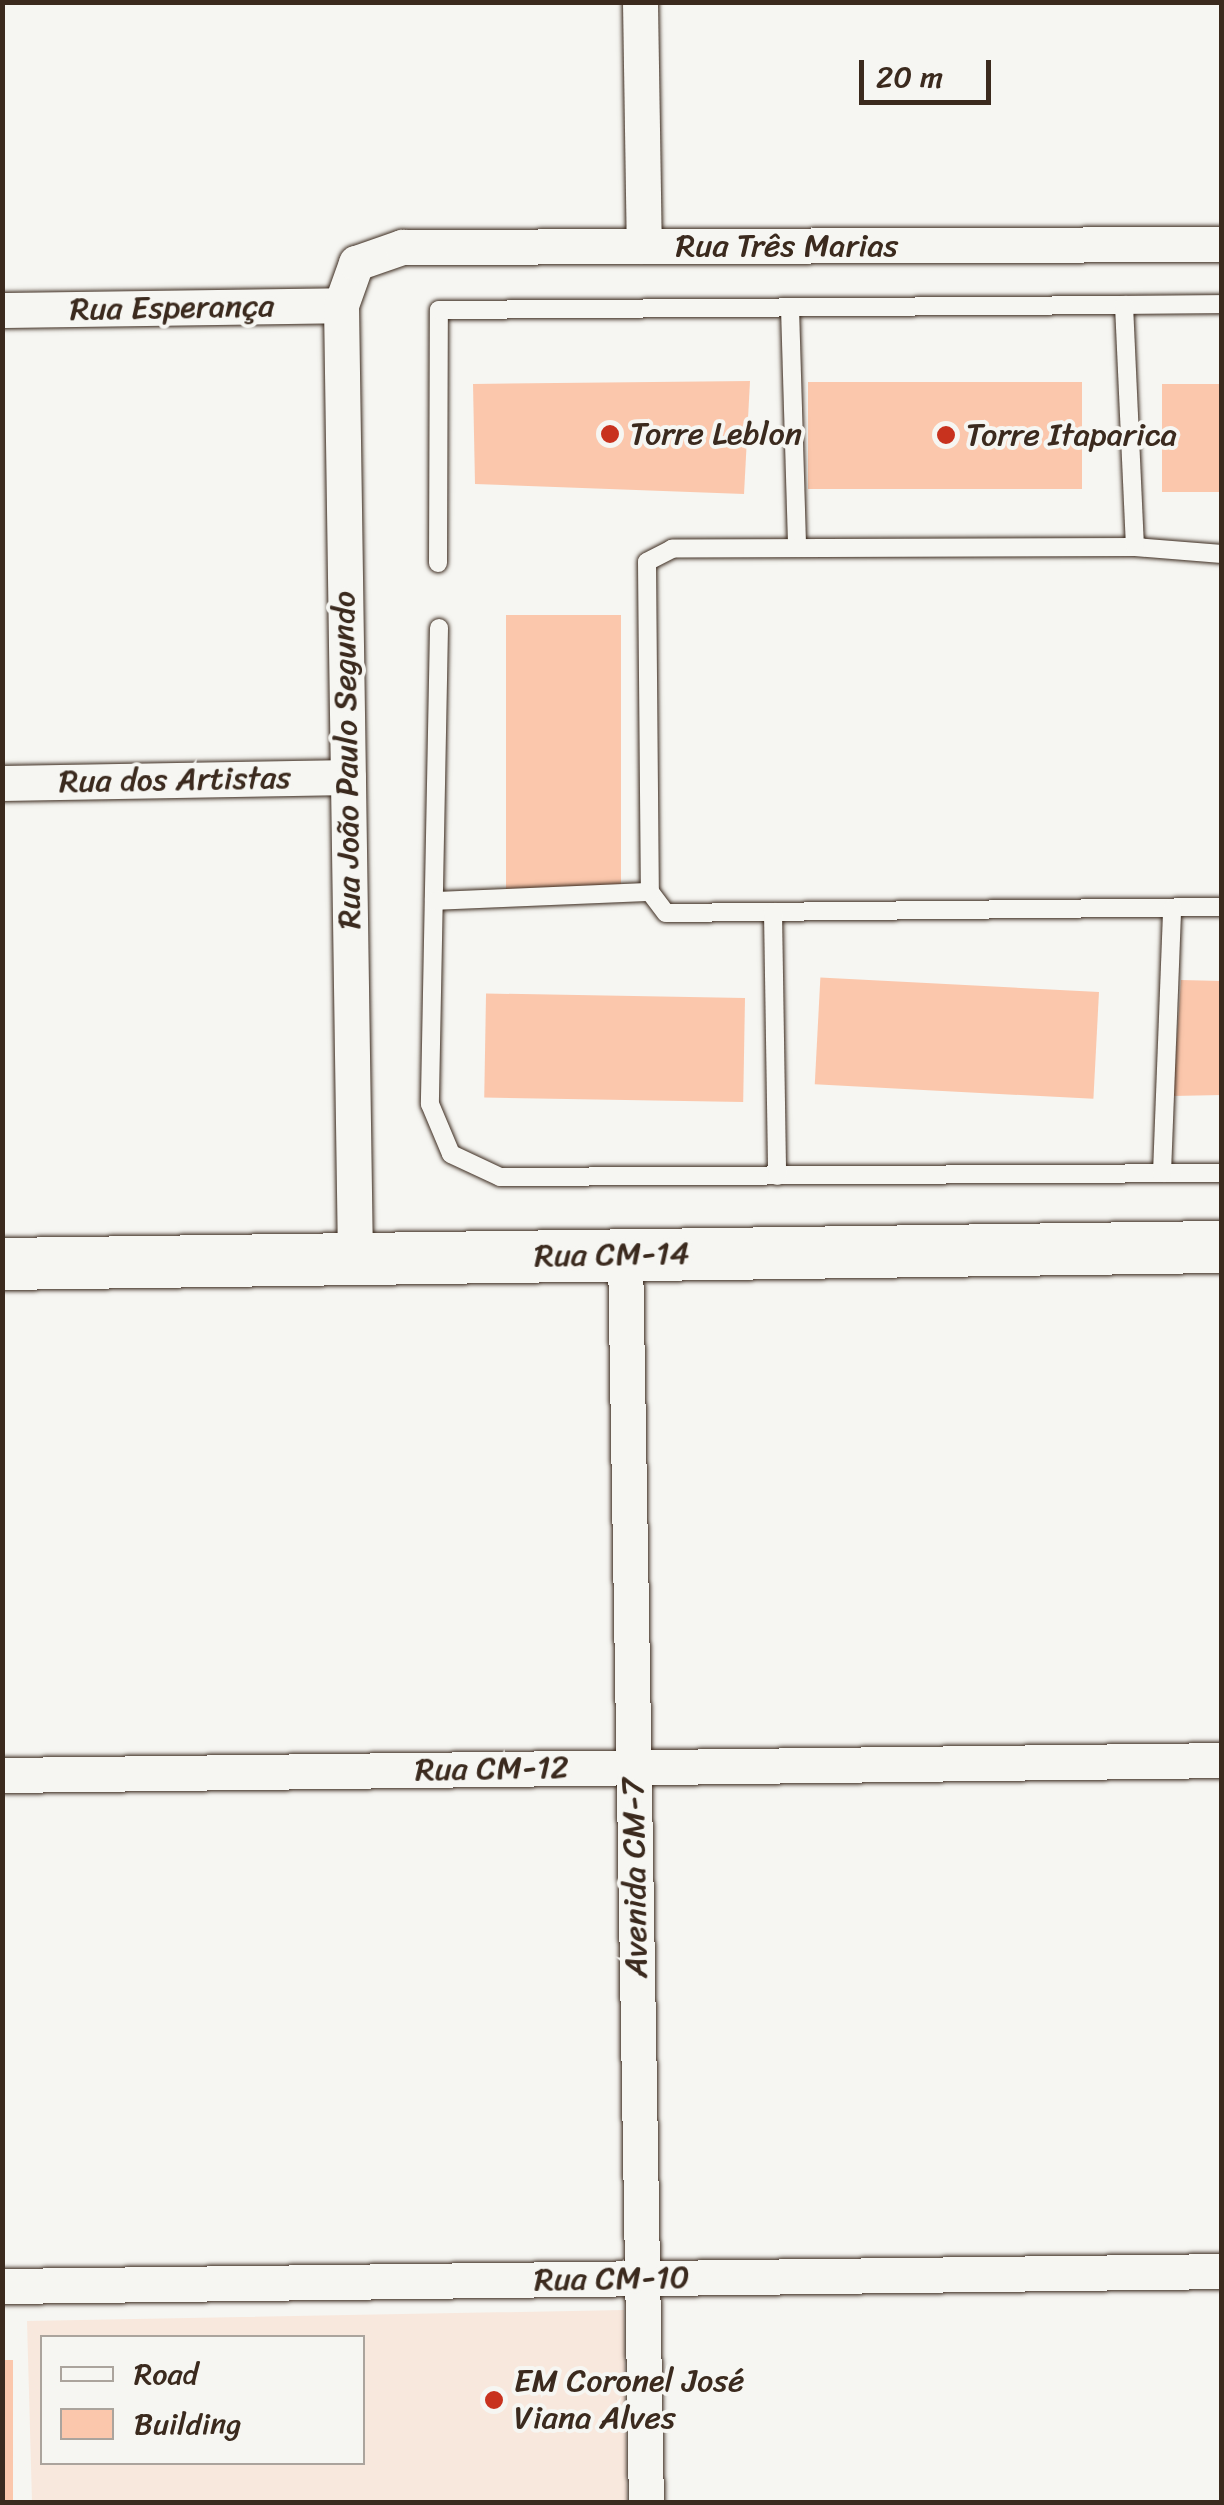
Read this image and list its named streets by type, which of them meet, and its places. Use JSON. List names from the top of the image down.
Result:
{
  "streets": {
    "street": [
      "Rua Três Marias",
      "Rua Esperança",
      "Rua João Paulo Segundo",
      "Rua dos Artistas",
      "Rua CM-14",
      "Rua CM-12",
      "Avenida CM-7",
      "Rua CM-10"
    ]
  },
  "crossings": [
    ["Rua Três Marias", "Rua João Paulo Segundo"],
    ["Rua Esperança", "Rua João Paulo Segundo"],
    ["Rua João Paulo Segundo", "Rua dos Artistas"],
    ["Rua João Paulo Segundo", "Rua CM-14"],
    ["Rua CM-14", "Avenida CM-7"],
    ["Rua CM-12", "Avenida CM-7"],
    ["Avenida CM-7", "Rua CM-10"]
  ],
  "places": ["Torre Leblon", "Torre Itaparica", "EM Coronel José Viana Alves"],
  "legend": ["Road", "Building"],
  "scale_bar": "20 m"
}
